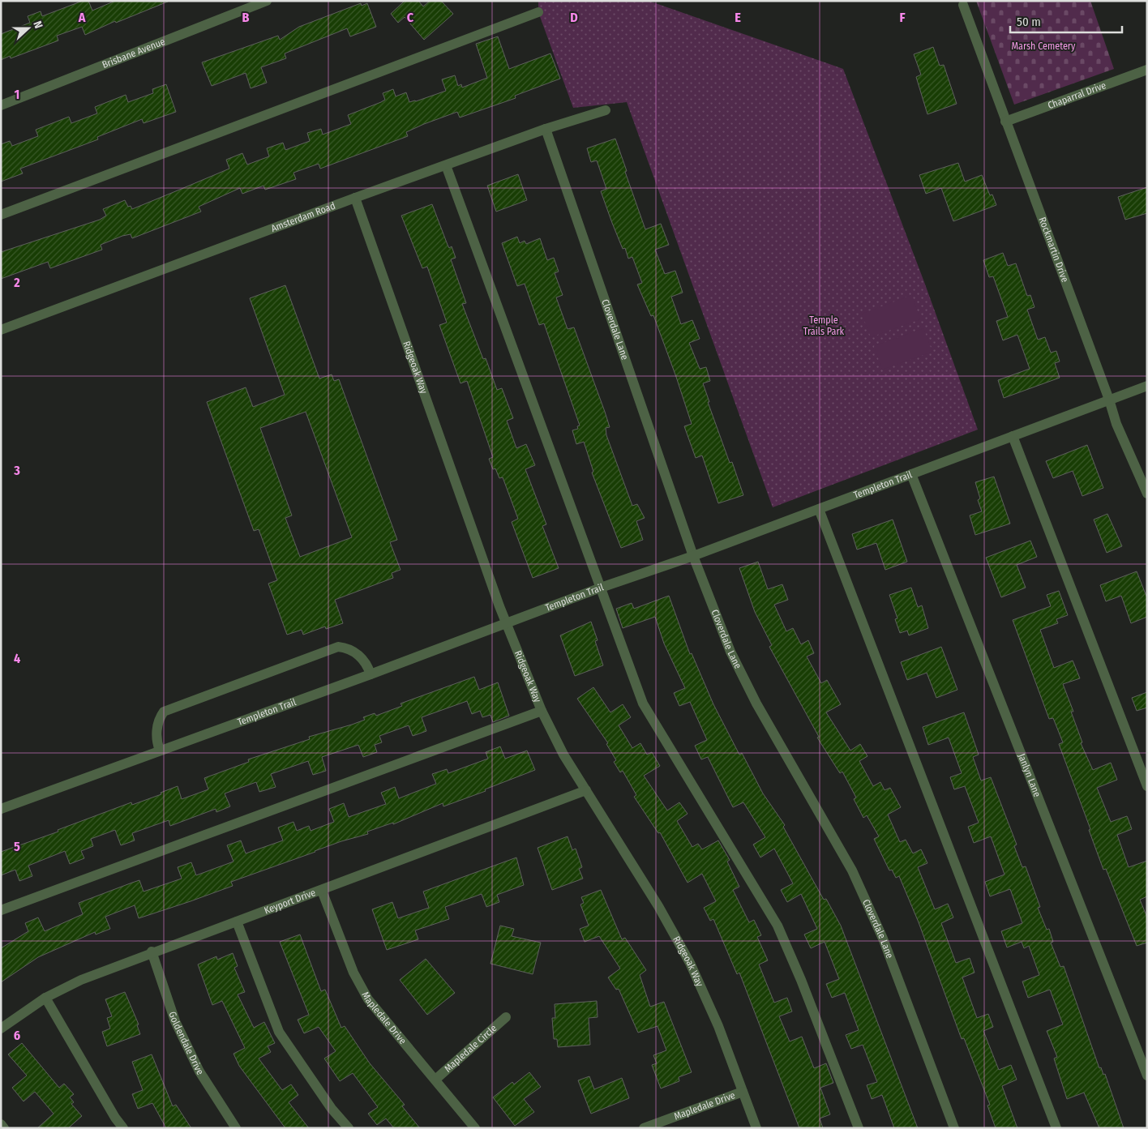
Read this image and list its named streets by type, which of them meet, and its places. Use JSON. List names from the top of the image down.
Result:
{
  "streets": {
    "street": [
      "Brisbane Avenue",
      "Chaparral Drive",
      "Amsterdam Road",
      "Rockmartin Drive",
      "Cloverdale Lane",
      "Ridgeoak Way",
      "Templeton Trail",
      "Janlyn Lane",
      "Keyport Drive",
      "Mapledale Drive",
      "Goldendale Drive",
      "Mapledale Circle"
    ]
  },
  "crossings": [
    ["Chaparral Drive", "Rockmartin Drive"],
    ["Amsterdam Road", "Cloverdale Lane"],
    ["Amsterdam Road", "Ridgeoak Way"],
    ["Rockmartin Drive", "Templeton Trail"],
    ["Cloverdale Lane", "Templeton Trail"],
    ["Ridgeoak Way", "Templeton Trail"],
    ["Ridgeoak Way", "Keyport Drive"],
    ["Ridgeoak Way", "Mapledale Drive"],
    ["Templeton Trail", "Janlyn Lane"],
    ["Keyport Drive", "Mapledale Drive"],
    ["Keyport Drive", "Goldendale Drive"],
    ["Mapledale Drive", "Mapledale Circle"]
  ],
  "parks": ["Marsh Cemetery", "Temple Trails Park"],
  "scale_bar": "50 m",
  "north": "right",
  "grid": {
    "columns": [
      "A",
      "B",
      "C",
      "D",
      "E",
      "F"
    ],
    "rows": [
      "1",
      "2",
      "3",
      "4",
      "5",
      "6"
    ]
  }
}
